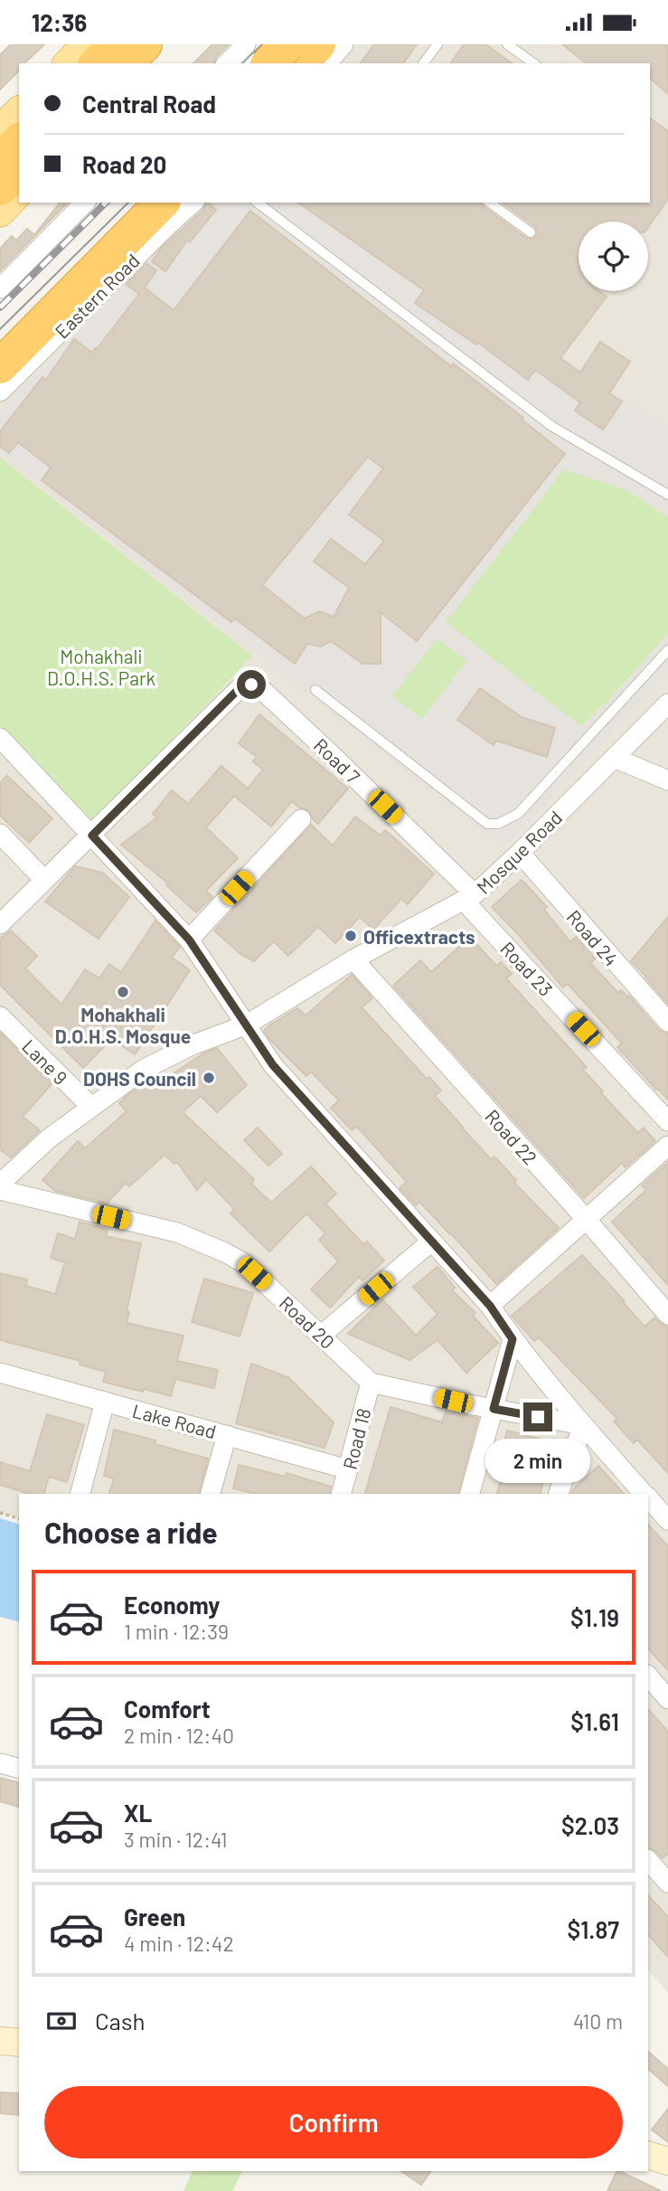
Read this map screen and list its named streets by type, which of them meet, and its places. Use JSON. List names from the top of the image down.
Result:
{
  "streets": {
    "street": [
      "Eastern Road",
      "Road 7",
      "Mosque Road",
      "Road 24",
      "Road 23",
      "Lane 9",
      "Road 22",
      "Road 20",
      "Lake Road",
      "Road 18"
    ]
  },
  "crossings": [
    ["Road 7", "Mosque Road"],
    ["Road 7", "Road 23"],
    ["Mosque Road", "Road 24"],
    ["Mosque Road", "Road 23"],
    ["Mosque Road", "Lane 9"],
    ["Mosque Road", "Road 22"],
    ["Road 20", "Road 18"],
    ["Lake Road", "Road 18"]
  ],
  "parks": ["Mohakhali D.O.H.S. Park"],
  "places": ["Officextracts", "Mohakhali D.O.H.S. Mosque", "DOHS Council"],
  "page": {
    "status": "12:36",
    "banner": ["Central Road", "Road 20"],
    "bubble": "2 min",
    "heading": "Choose a ride",
    "list": [
      {
        "name": "Economy",
        "note": "1 min · 12:39",
        "value": "$1.19"
      },
      {
        "name": "Comfort",
        "note": "2 min · 12:40",
        "value": "$1.61"
      },
      {
        "name": "XL",
        "note": "3 min · 12:41",
        "value": "$2.03"
      },
      {
        "name": "Green",
        "note": "4 min · 12:42",
        "value": "$1.87"
      }
    ],
    "pay": ["Cash", "410 m"],
    "buttons": "Confirm"
  }
}
